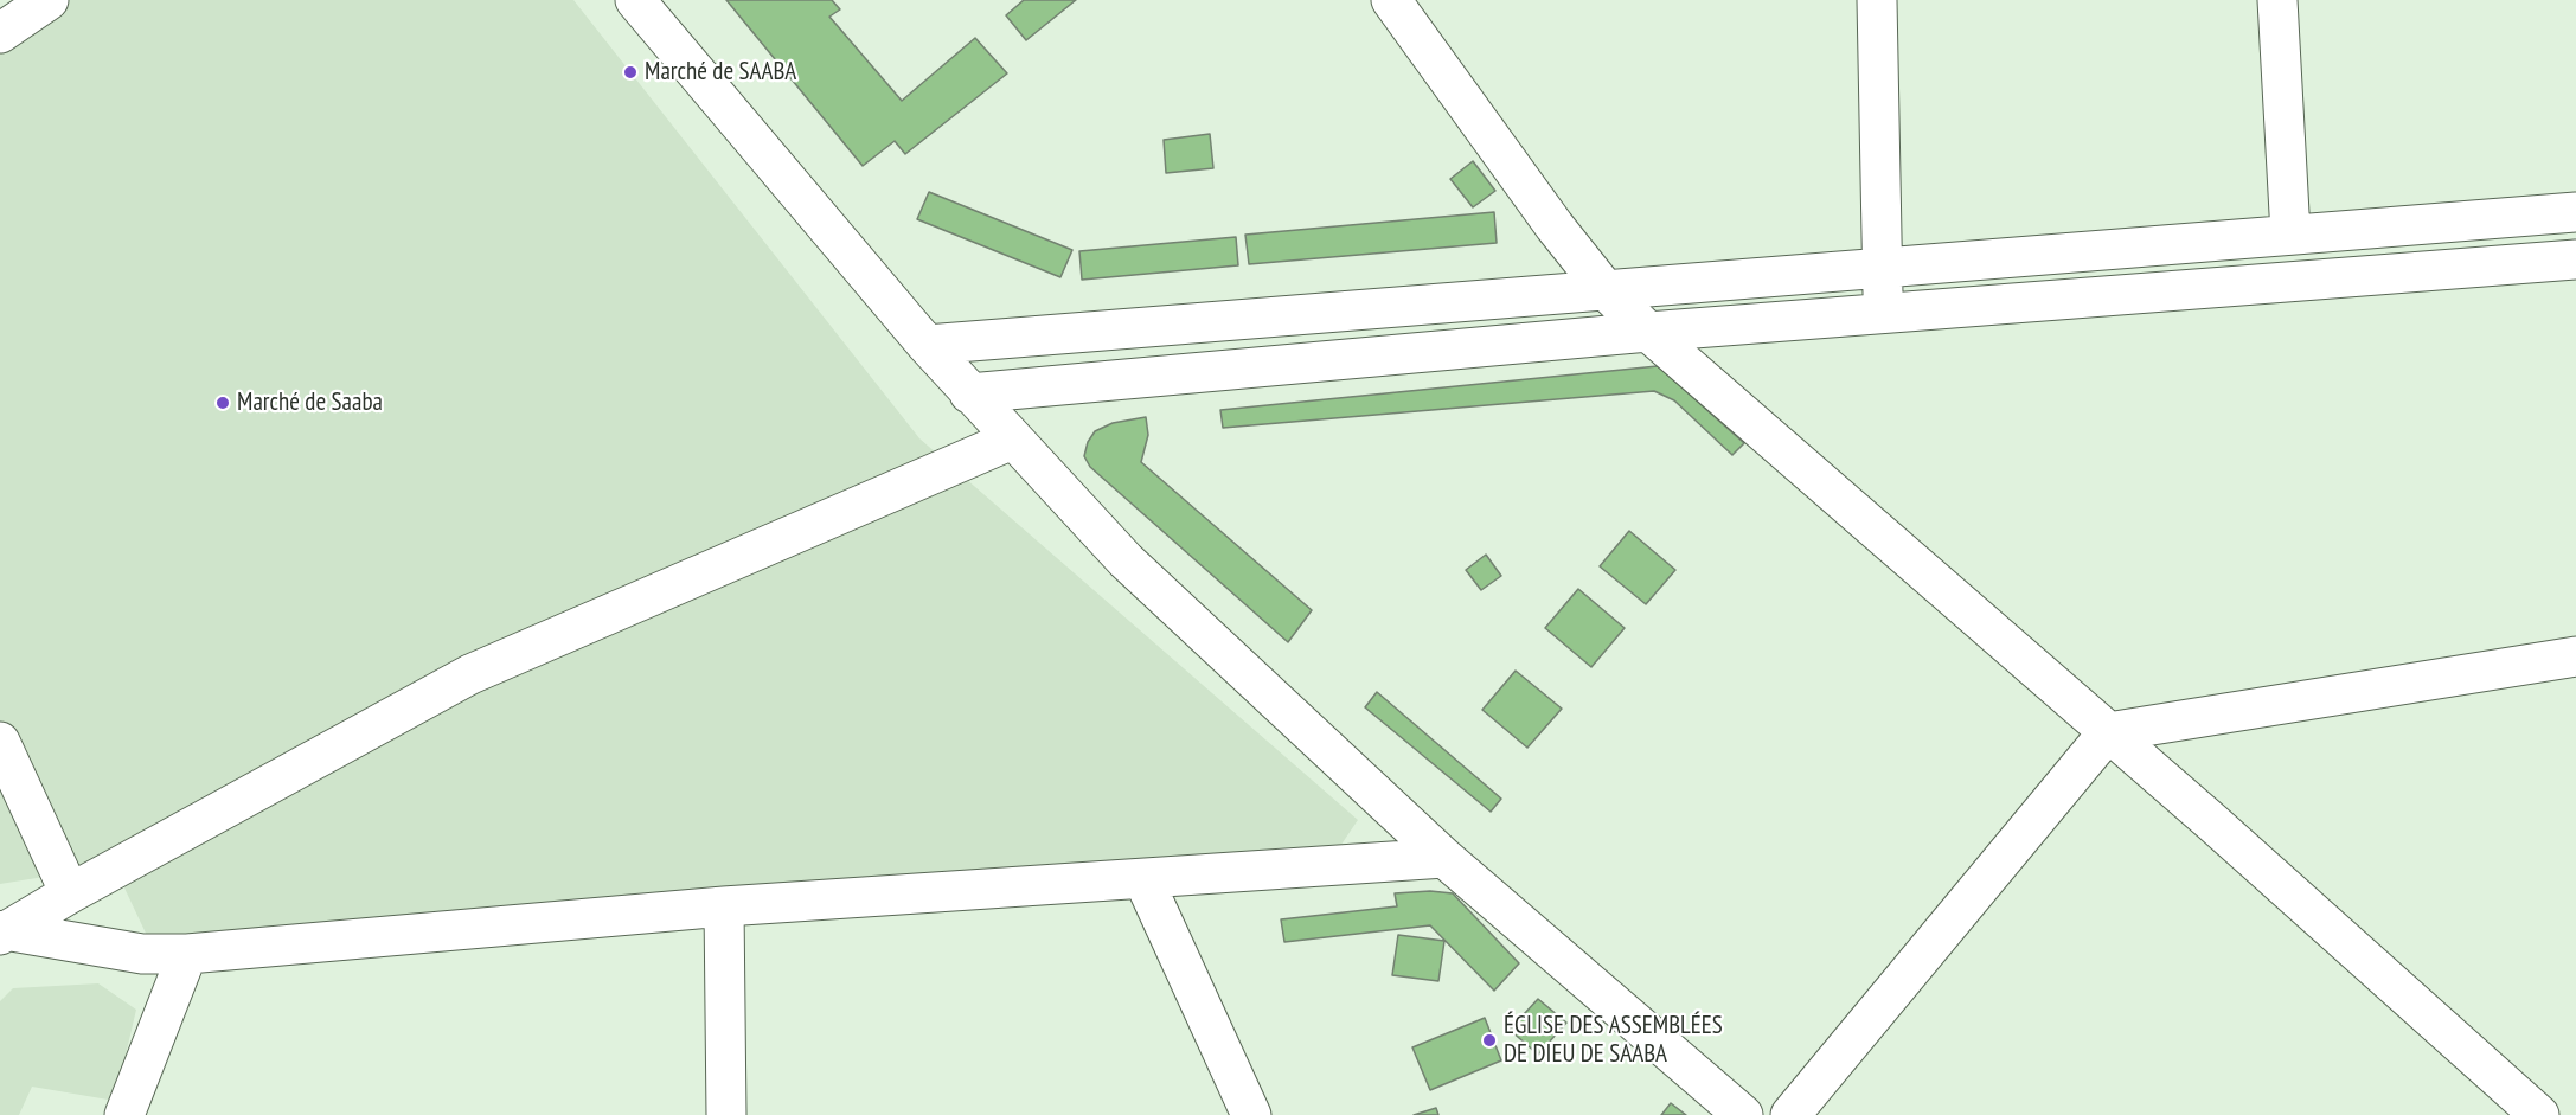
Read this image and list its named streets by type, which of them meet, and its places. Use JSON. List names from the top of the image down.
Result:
{
  "places": ["Marché de SAABA", "Marché de Saaba", "ÉGLISE DES ASSEMBLÉES DE DIEU DE SAABA"]
}
